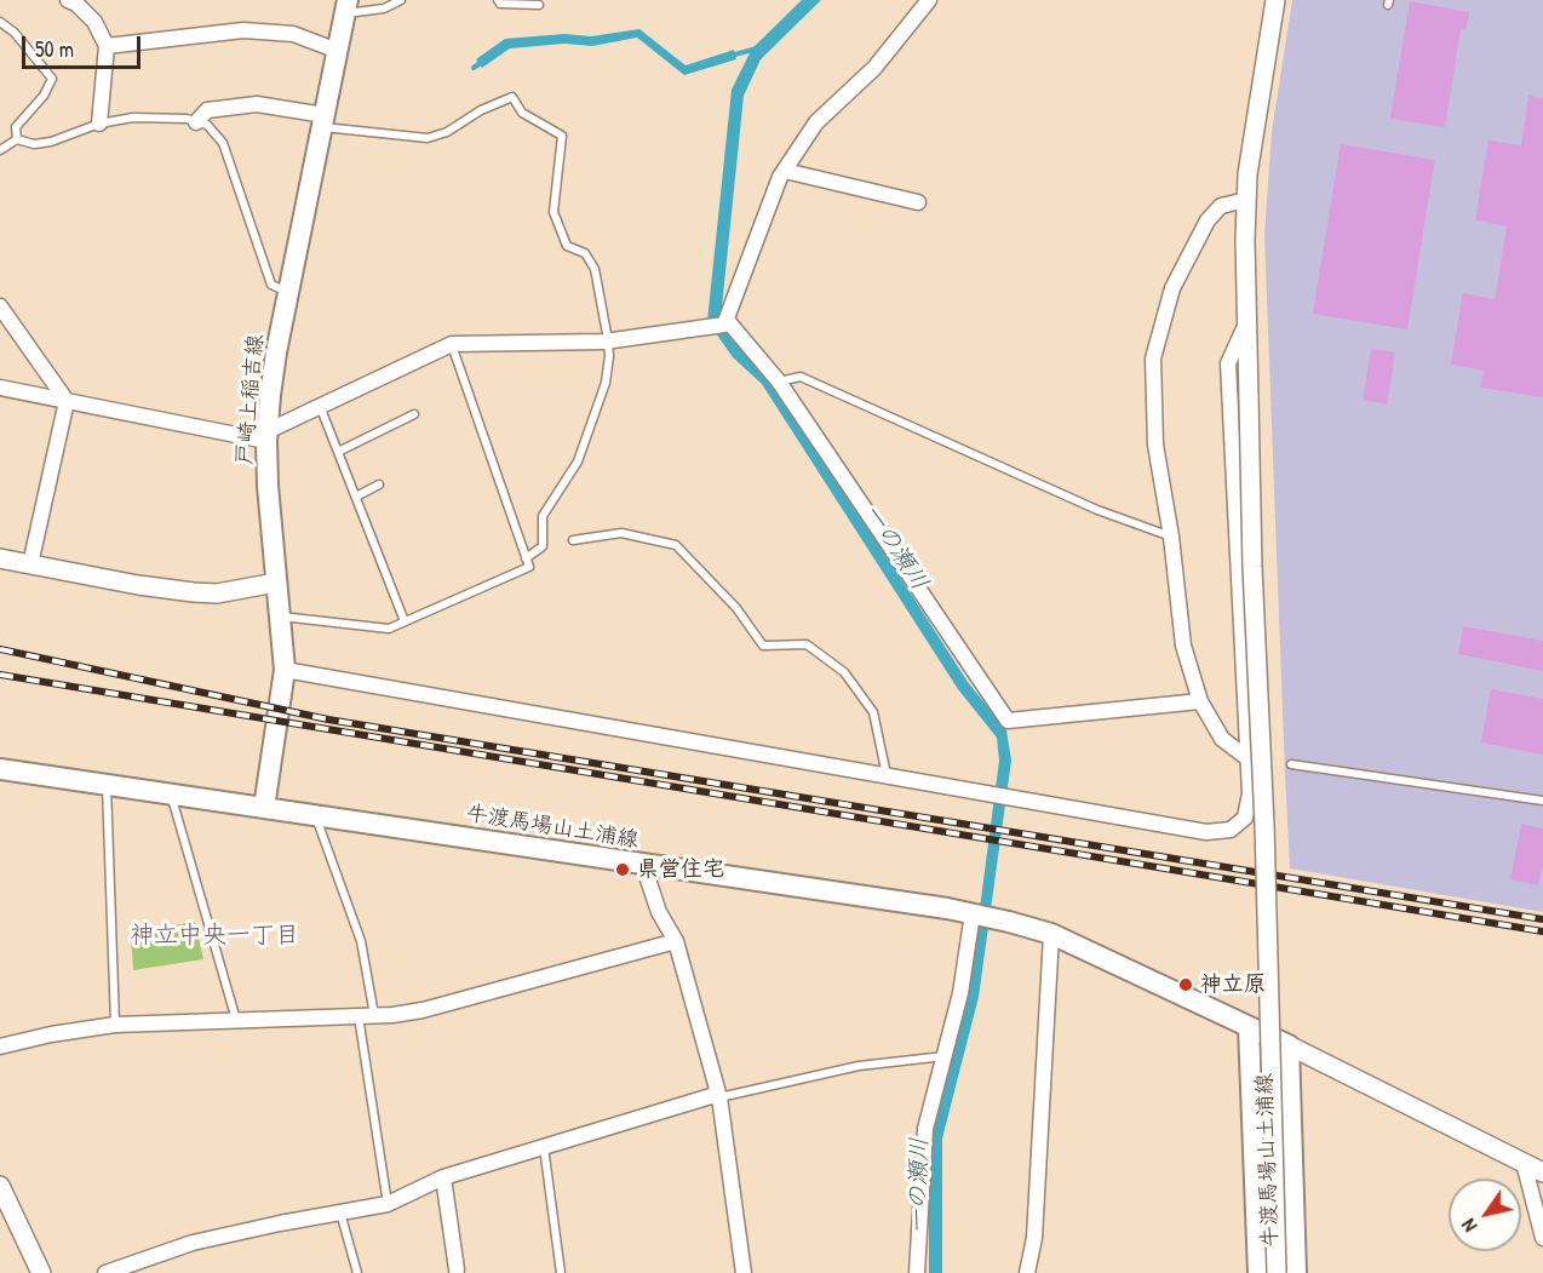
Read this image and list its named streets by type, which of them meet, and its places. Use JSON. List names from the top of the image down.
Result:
{
  "streets": {
    "main road": ["戸崎上稲吉線", "牛渡馬場山土浦線"]
  },
  "crossings": [
    ["戸崎上稲吉線", "牛渡馬場山土浦線"]
  ],
  "districts": ["神立中央一丁目"],
  "water": ["一の瀬川"],
  "places": ["県営住宅", "神立原"],
  "scale_bar": "50 m",
  "north": "bottom left"
}
